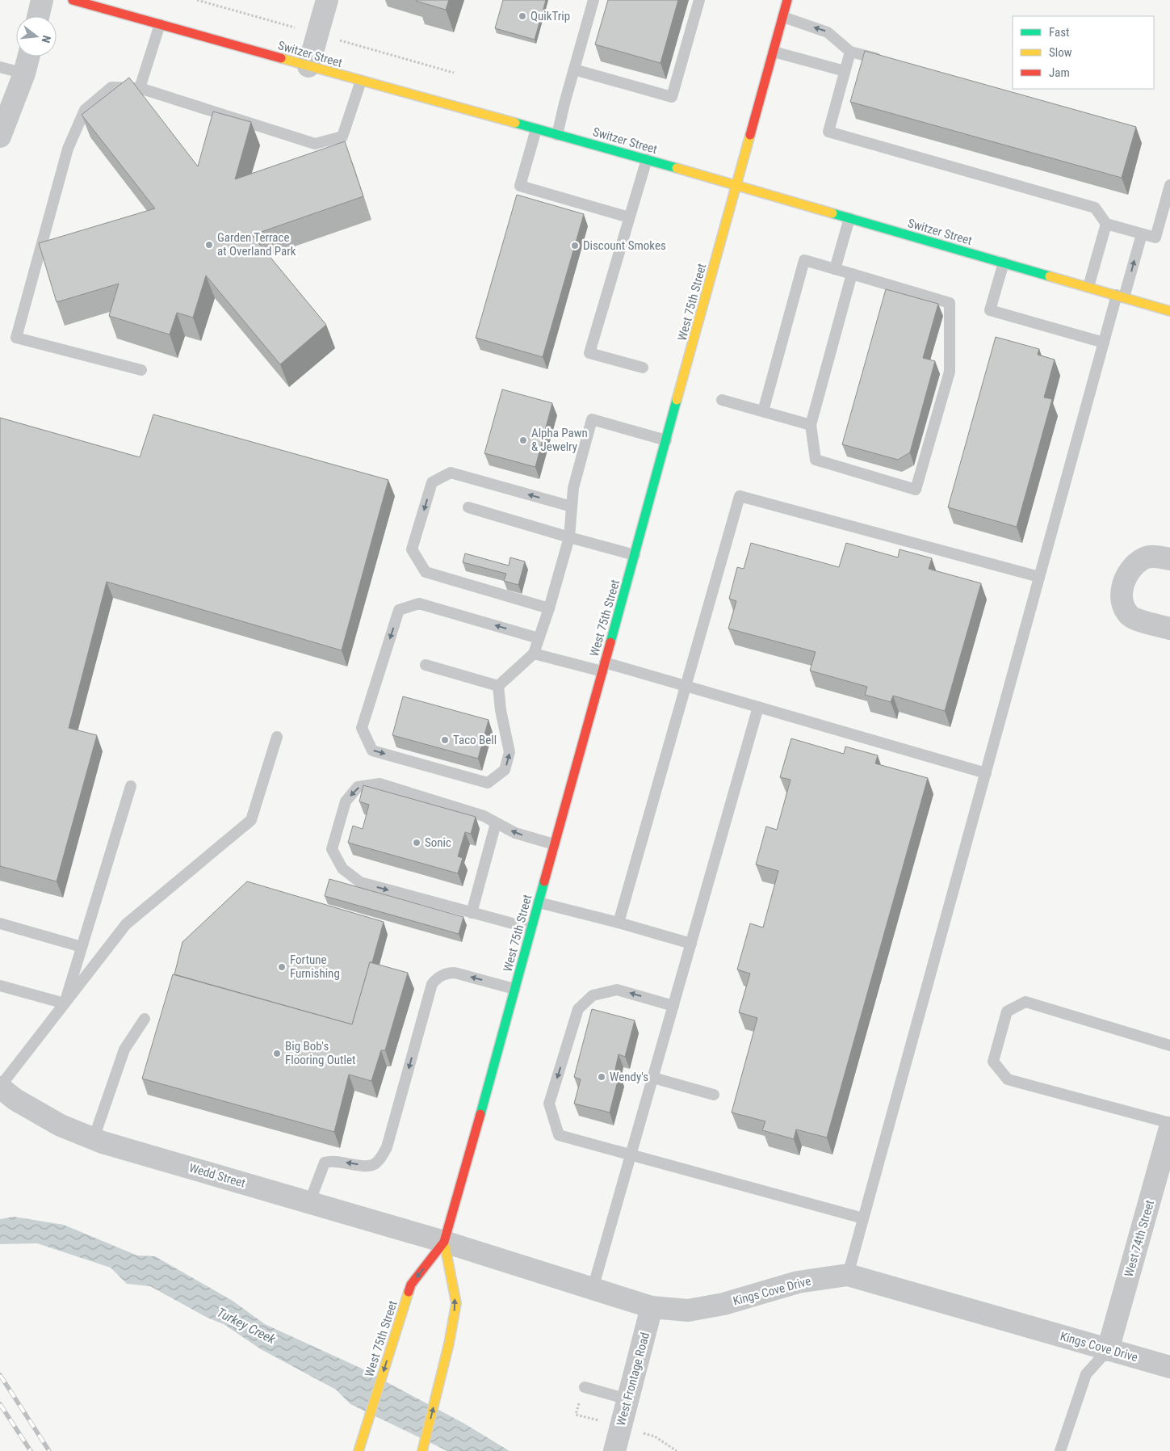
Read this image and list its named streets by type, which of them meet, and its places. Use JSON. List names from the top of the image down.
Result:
{
  "streets": {
    "main road": ["Switzer Street", "West 75th Street"],
    "street": [
      "Wedd Street",
      "West 74th Street",
      "Kings Cove Drive",
      "West Frontage Road"
    ]
  },
  "crossings": [
    ["Switzer Street", "West 75th Street"],
    ["West 75th Street", "Wedd Street"],
    ["West 75th Street", "Kings Cove Drive"],
    ["Wedd Street", "Kings Cove Drive"],
    ["West 74th Street", "Kings Cove Drive"],
    ["Kings Cove Drive", "West Frontage Road"]
  ],
  "water": ["Turkey Creek"],
  "places": [
    "QuikTrip",
    "Garden Terrace at Overland Park",
    "Discount Smokes",
    "Alpha Pawn & Jewelry",
    "Taco Bell",
    "Sonic",
    "Fortune Furnishing",
    "Big Bob's Flooring Outlet",
    "Wendy's"
  ],
  "legend": ["Fast", "Slow", "Jam"],
  "north": "right"
}
